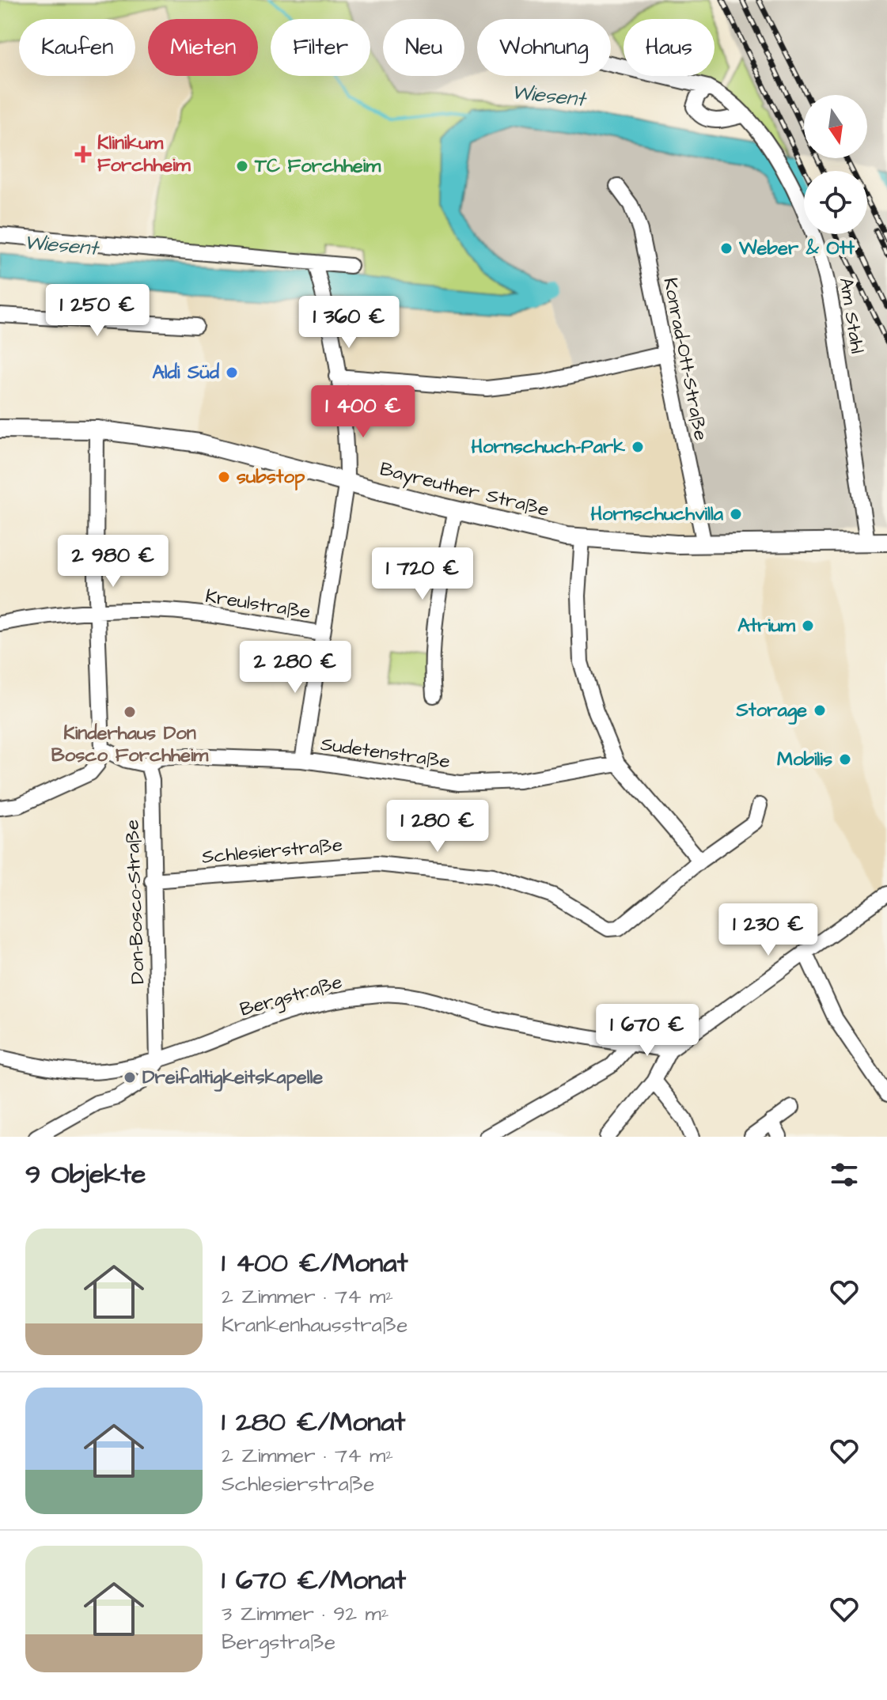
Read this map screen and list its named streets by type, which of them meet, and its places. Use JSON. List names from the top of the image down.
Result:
{
  "streets": {
    "main road": ["Bayreuther Straße"],
    "street": [
      "Am Stahl",
      "Konrad-Ott-Straße",
      "Kreulstraße",
      "Sudetenstraße",
      "Schlesierstraße",
      "Don-Bosco-Straße",
      "Bergstraße"
    ]
  },
  "crossings": [
    ["Am Stahl", "Bayreuther Straße"],
    ["Konrad-Ott-Straße", "Bayreuther Straße"],
    ["Sudetenstraße", "Don-Bosco-Straße"],
    ["Schlesierstraße", "Don-Bosco-Straße"],
    ["Don-Bosco-Straße", "Bergstraße"]
  ],
  "water": ["Wiesent"],
  "places": {
    "health": ["Klinikum Forchheim"],
    "other": [
      "TC Forchheim",
      "Weber & Ott",
      "Aldi Süd",
      "Hornschuch-Park",
      "substop",
      "Hornschuchvilla",
      "Atrium",
      "Storage",
      "Kinderhaus Don Bosco Forchheim",
      "Mobilis",
      "Dreifaltigkeitskapelle"
    ]
  },
  "north": "bottom",
  "page": {
    "chip": [
      "Kaufen",
      "Mieten",
      "Filter",
      "Neu",
      "Wohnung",
      "Haus"
    ],
    "price": [
      "1 250 €",
      "1 360 €",
      "1 400 €",
      "2 980 €",
      "1 720 €",
      "2 280 €",
      "1 280 €",
      "1 230 €",
      "1 670 €"
    ],
    "heading": "9 Objekte",
    "list": [
      {
        "name": "1 400 €/Monat",
        "note": "2 Zimmer · 74 m² · Krankenhausstraße"
      },
      {
        "name": "1 280 €/Monat",
        "note": "2 Zimmer · 74 m² · Schlesierstraße"
      },
      {
        "name": "1 670 €/Monat",
        "note": "3 Zimmer · 92 m² · Bergstraße"
      }
    ]
  }
}
